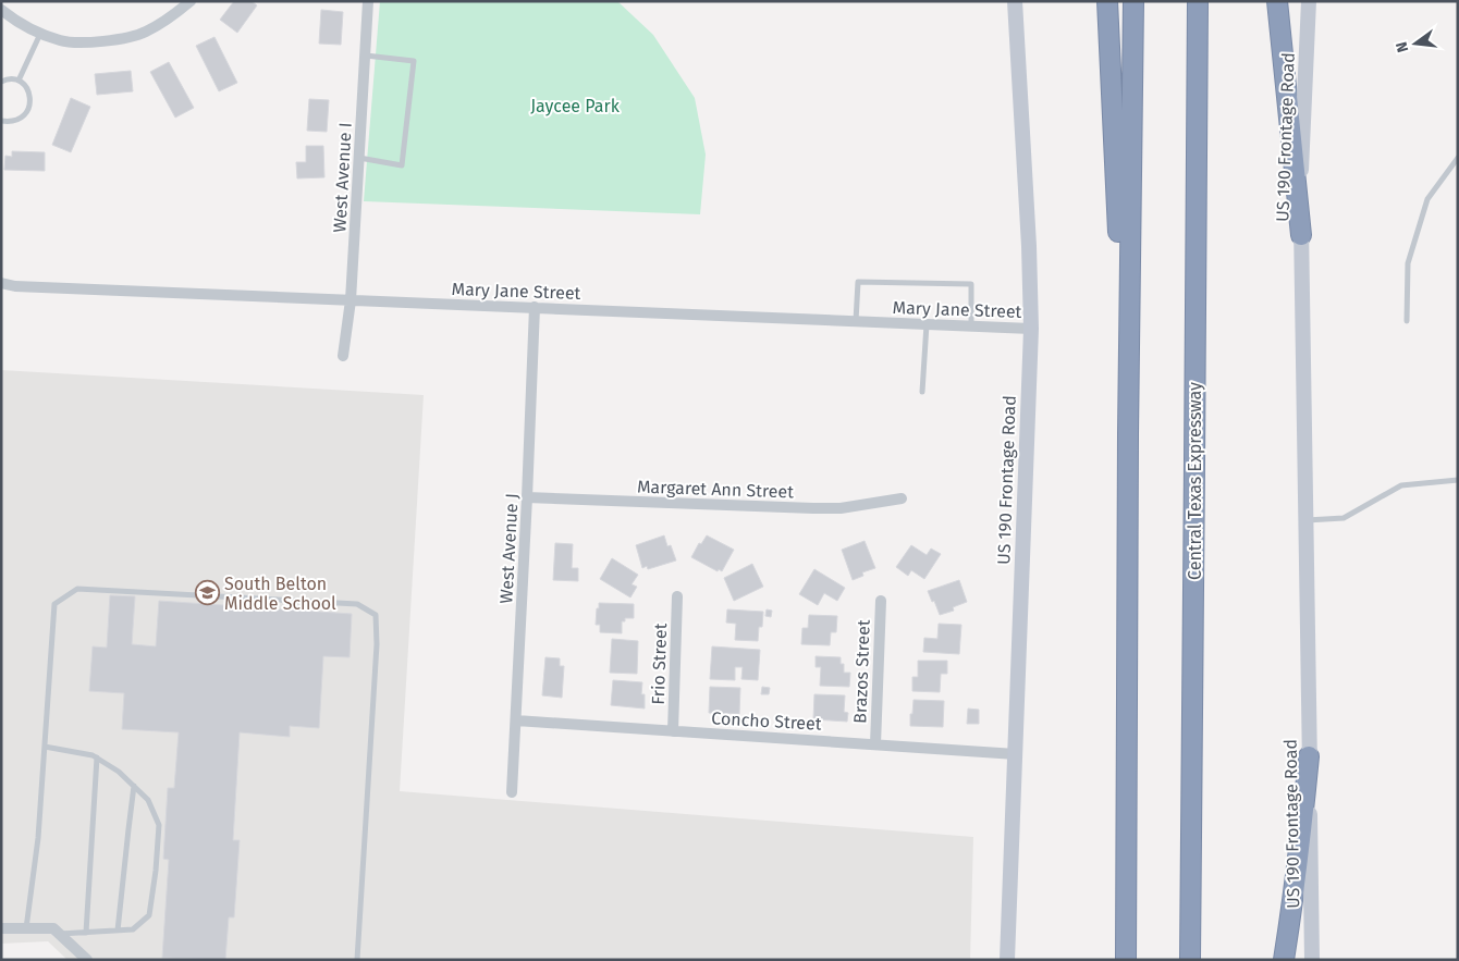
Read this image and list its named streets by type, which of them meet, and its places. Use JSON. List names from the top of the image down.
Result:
{
  "streets": {
    "highway": ["Central Texas Expressway"],
    "main road": ["US 190 Frontage Road"],
    "street": [
      "West Avenue I",
      "Mary Jane Street",
      "Margaret Ann Street",
      "West Avenue J",
      "Frio Street",
      "Brazos Street",
      "Concho Street"
    ]
  },
  "crossings": [
    ["US 190 Frontage Road", "Mary Jane Street"],
    ["US 190 Frontage Road", "Concho Street"],
    ["West Avenue I", "Mary Jane Street"],
    ["Mary Jane Street", "West Avenue J"],
    ["Margaret Ann Street", "West Avenue J"],
    ["West Avenue J", "Concho Street"],
    ["Frio Street", "Concho Street"],
    ["Brazos Street", "Concho Street"]
  ],
  "parks": ["Jaycee Park"],
  "places": {
    "school or university": ["South Belton Middle School"]
  },
  "north": "left"
}
